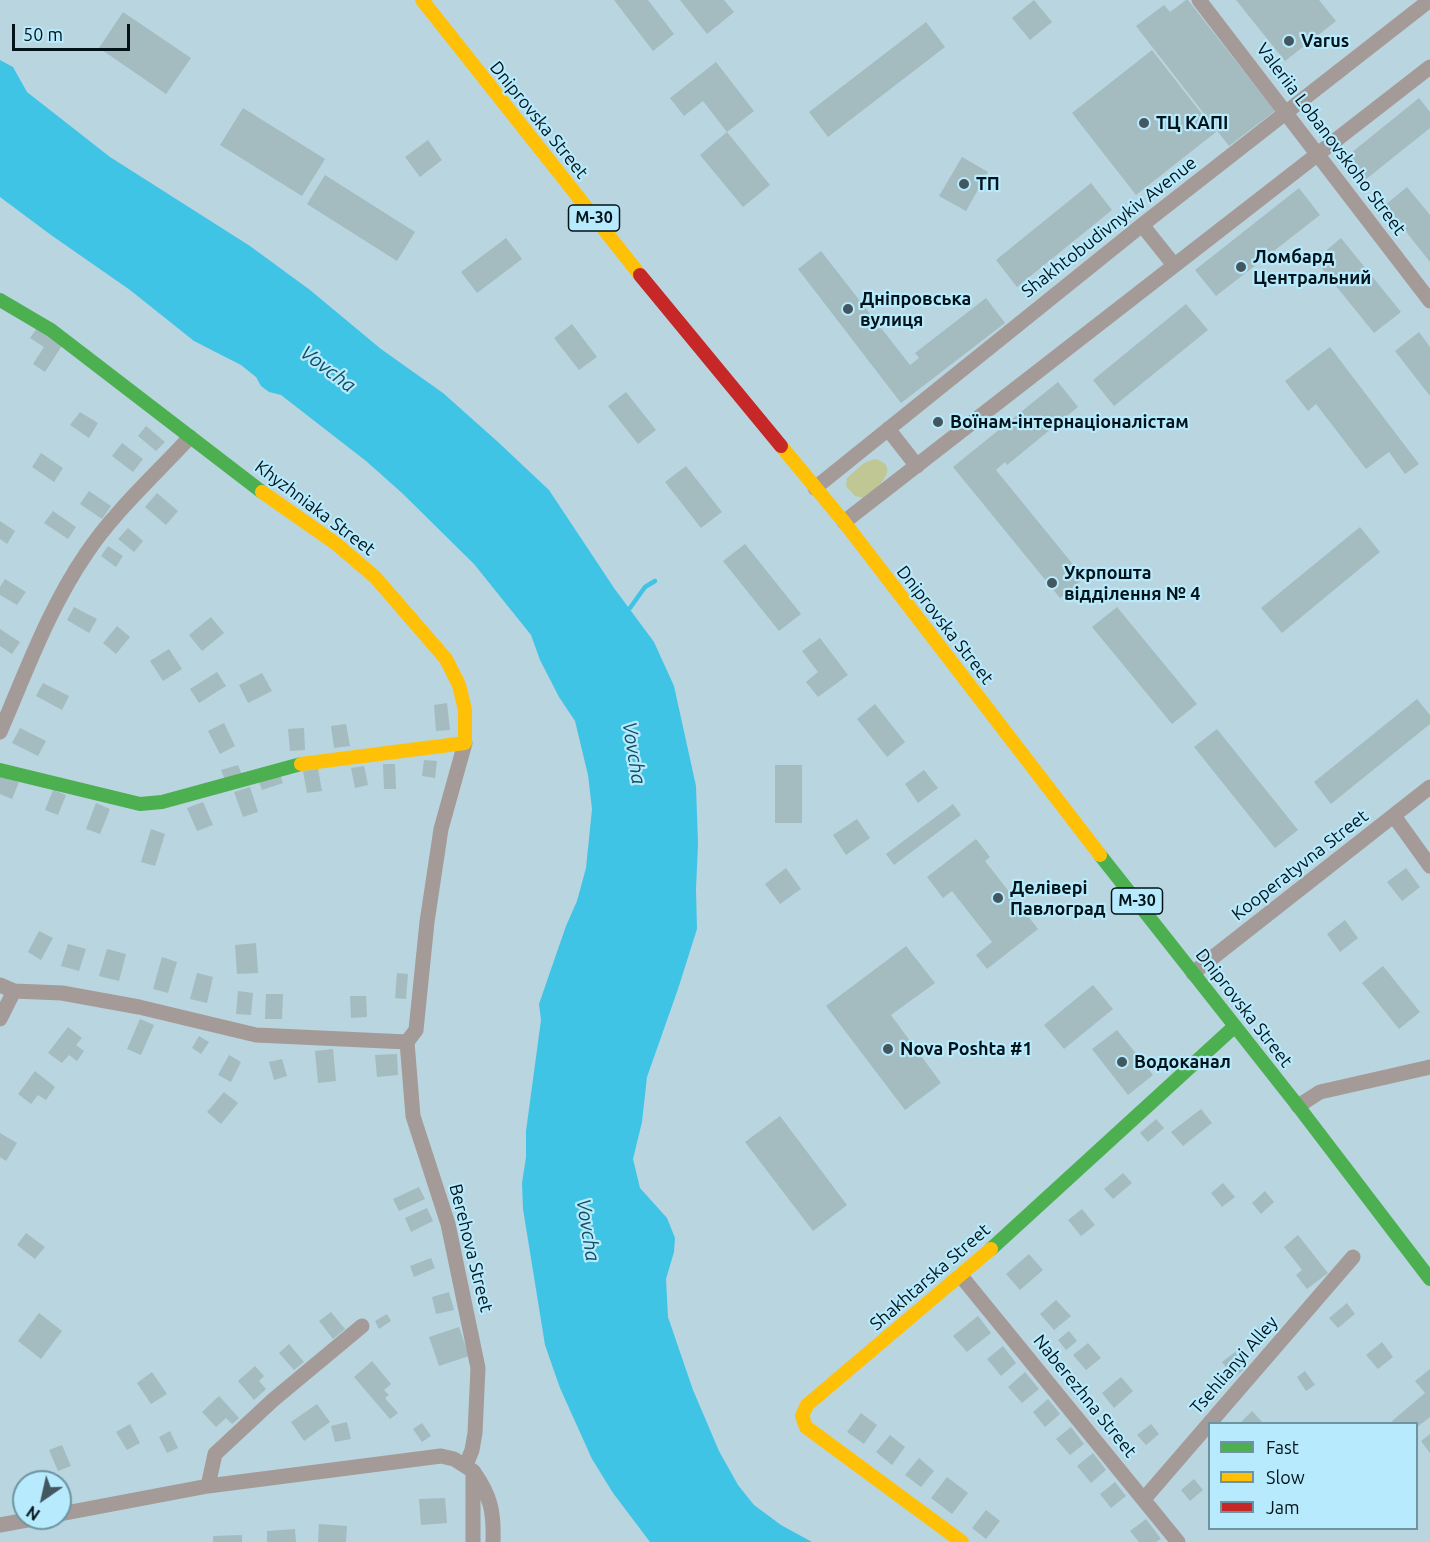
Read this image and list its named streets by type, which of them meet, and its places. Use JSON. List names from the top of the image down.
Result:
{
  "streets": {
    "main road": [
      "Dniprovska Street",
      "М-30",
      "Khyzhniaka Street",
      "Shakhtarska Street"
    ],
    "street": [
      "Valeriia Lobanovskoho Street",
      "Shakhtobudivnykiv Avenue",
      "Kooperatyvna Street",
      "Berehova Street",
      "Tsehlianyi Alley",
      "Naberezhna Street"
    ]
  },
  "crossings": [
    ["Dniprovska Street", "Shakhtobudivnykiv Avenue"],
    ["Dniprovska Street", "Kooperatyvna Street"],
    ["Dniprovska Street", "Shakhtarska Street"],
    ["Valeriia Lobanovskoho Street", "Shakhtobudivnykiv Avenue"],
    ["Khyzhniaka Street", "Berehova Street"],
    ["Shakhtarska Street", "Naberezhna Street"],
    ["Tsehlianyi Alley", "Naberezhna Street"]
  ],
  "water": ["Vovcha"],
  "places": [
    "Varus",
    "ТЦ КАПІ",
    "ТП",
    "Ломбард Центральний",
    "Дніпровська вулиця",
    "Воїнам-інтернаціоналістам",
    "Укрпошта відділення № 4",
    "Делівері Павлоград",
    "Nova Poshta #1",
    "Водоканал"
  ],
  "legend": ["Fast", "Slow", "Jam"],
  "scale_bar": "50 m",
  "north": "bottom left"
}
